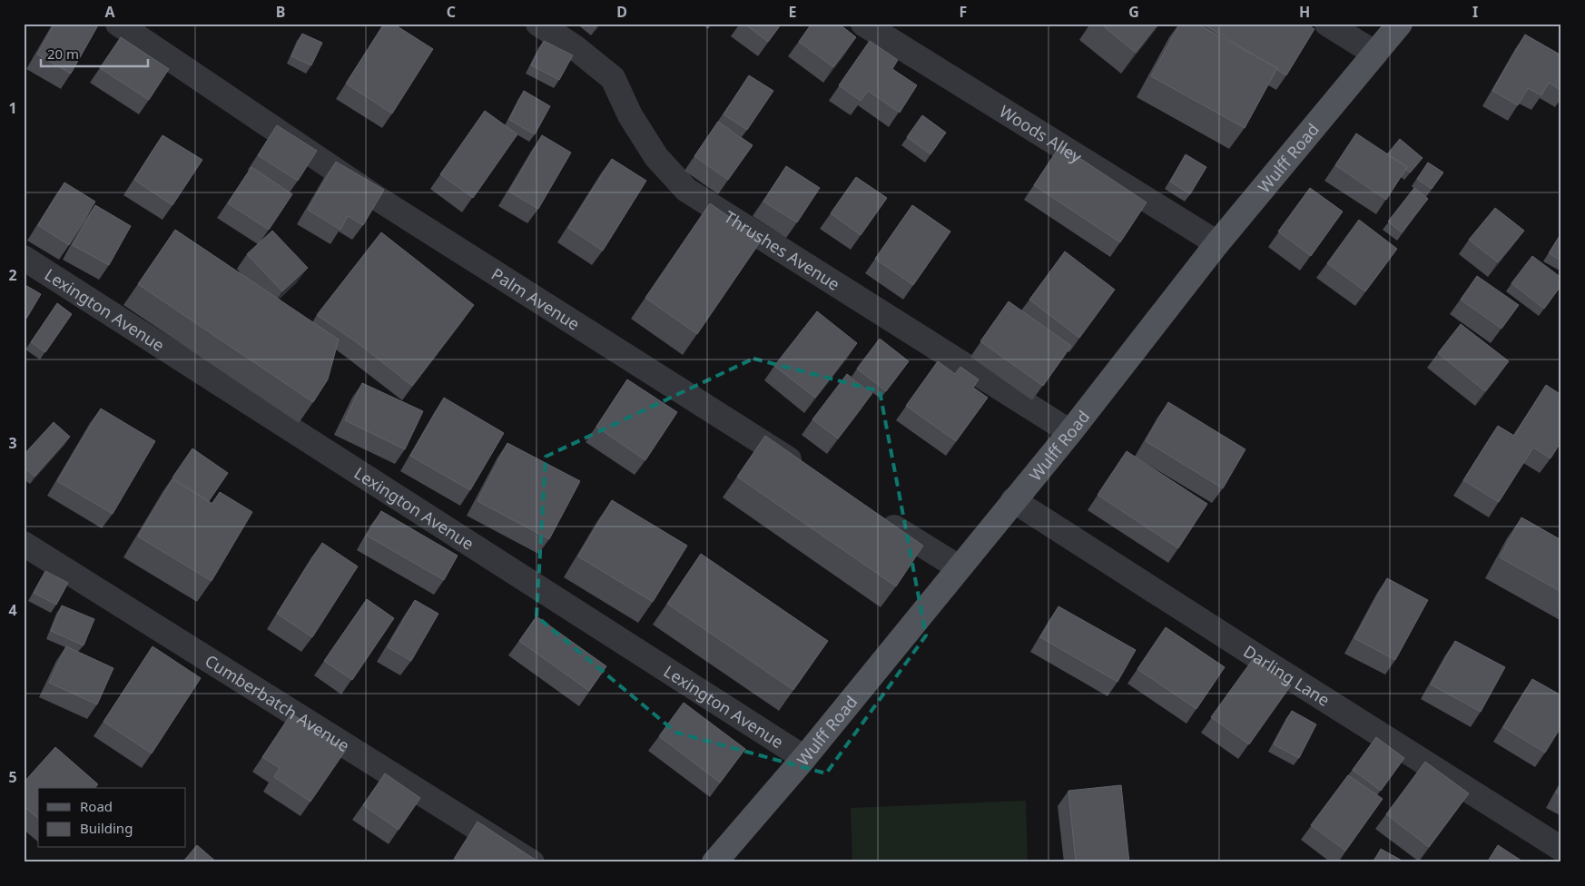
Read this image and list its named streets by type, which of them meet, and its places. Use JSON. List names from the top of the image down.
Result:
{
  "streets": {
    "main road": ["Wulff Road"],
    "street": [
      "Woods Alley",
      "Thrushes Avenue",
      "Palm Avenue",
      "Lexington Avenue",
      "Darling Lane",
      "Cumberbatch Avenue"
    ]
  },
  "crossings": [
    ["Woods Alley", "Wulff Road"],
    ["Wulff Road", "Thrushes Avenue"],
    ["Wulff Road", "Lexington Avenue"],
    ["Wulff Road", "Darling Lane"]
  ],
  "legend": ["Road", "Building"],
  "scale_bar": "20 m",
  "grid": {
    "columns": [
      "A",
      "B",
      "C",
      "D",
      "E",
      "F",
      "G",
      "H",
      "I"
    ],
    "rows": [
      "1",
      "2",
      "3",
      "4",
      "5"
    ]
  }
}
